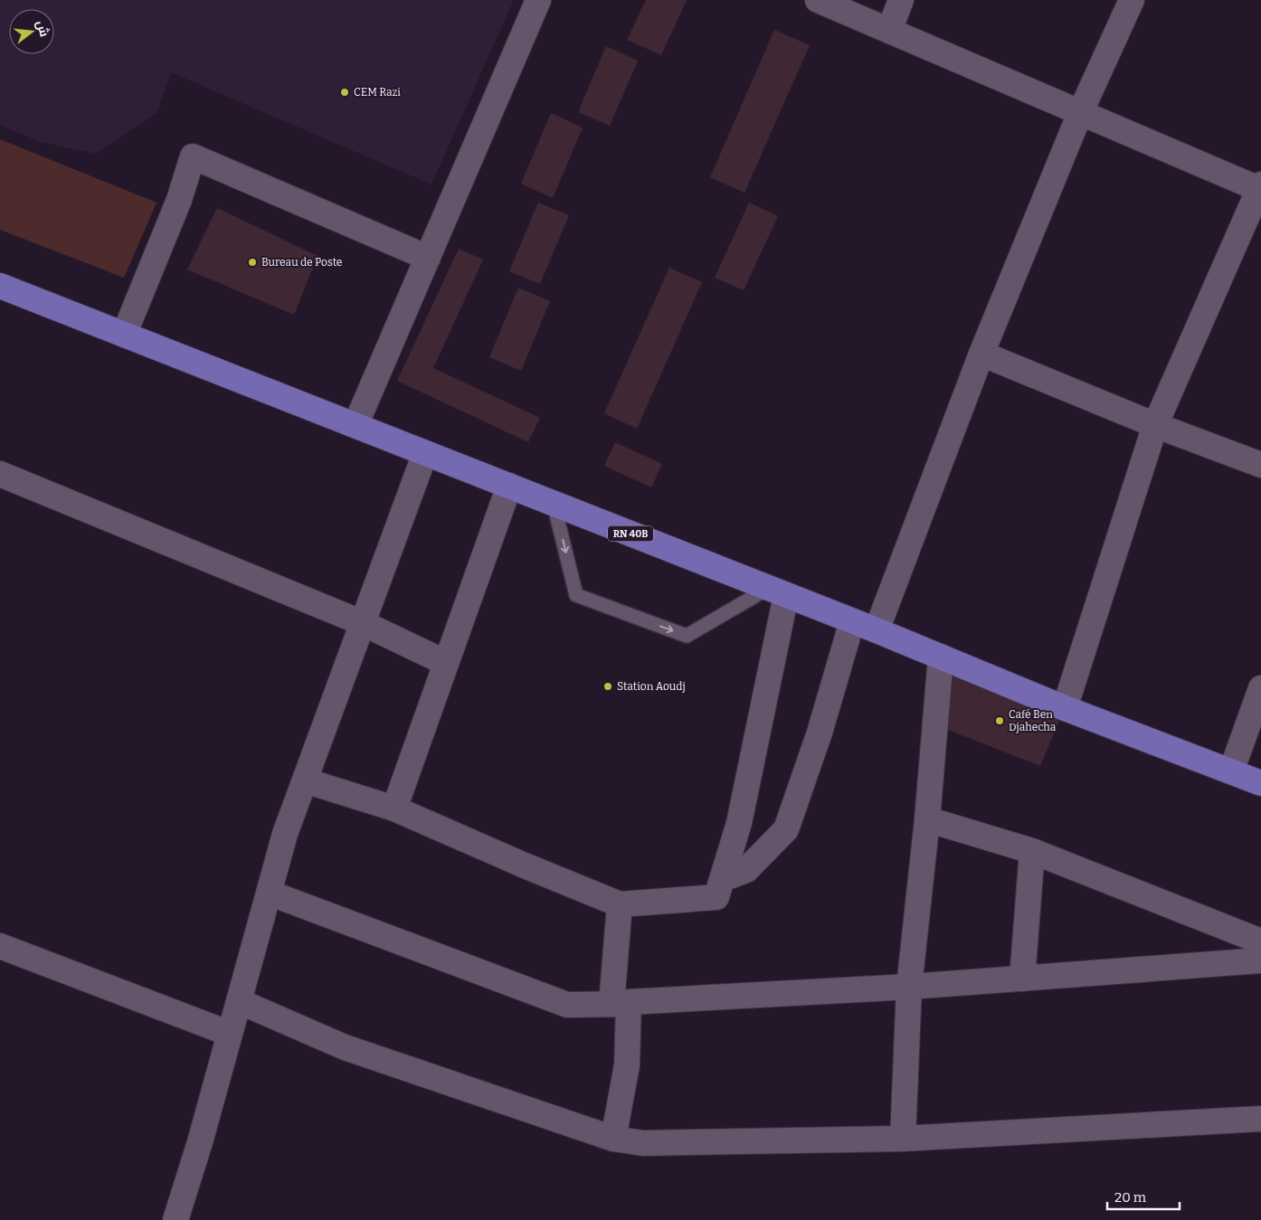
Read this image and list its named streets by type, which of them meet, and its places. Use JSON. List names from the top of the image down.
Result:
{
  "streets": {
    "main road": ["RN 40B"]
  },
  "places": [
    "CEM Razi",
    "Bureau de Poste",
    "Station Aoudj",
    "Café Ben Djahecha"
  ],
  "scale_bar": "20 m",
  "north": "right"
}
